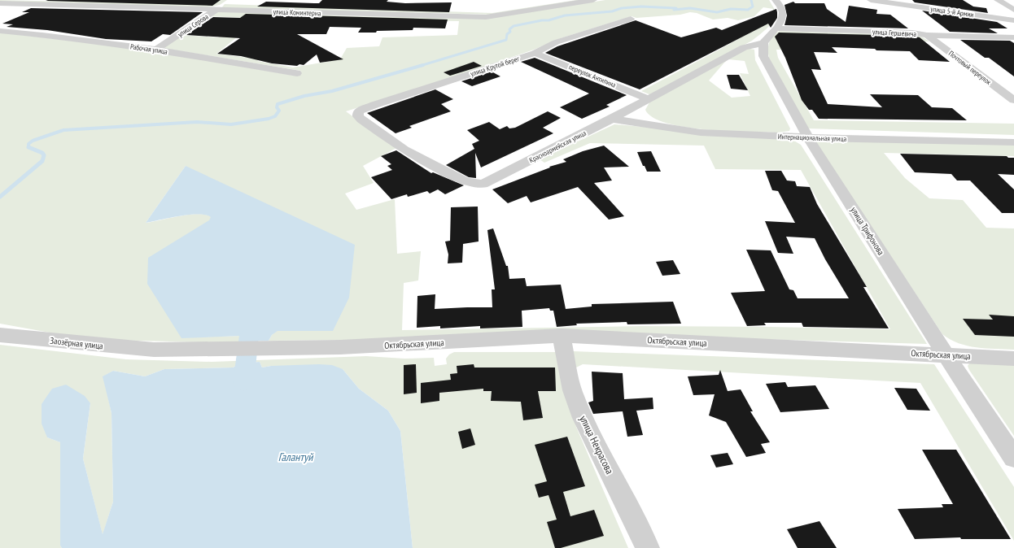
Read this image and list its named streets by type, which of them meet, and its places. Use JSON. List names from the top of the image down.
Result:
{
  "streets": {
    "street": [
      "улица 5-й Армии",
      "улица Коминтерна",
      "улица Серова",
      "улица Гершевича",
      "Рабочая улица",
      "улица Крутой берег",
      "Почтовый переулок",
      "переулок Антипина",
      "Интернациональная улица",
      "Красноармейская улица",
      "улица Трифонова",
      "Октябрьская улица",
      "Заозёрная улица",
      "улица Некрасова"
    ]
  },
  "crossings": [
    ["улица Коминтерна", "улица Серова"],
    ["улица Серова", "Рабочая улица"],
    ["улица Гершевича", "Почтовый переулок"],
    ["улица Крутой берег", "переулок Антипина"],
    ["улица Крутой берег", "Красноармейская улица"],
    ["переулок Антипина", "Красноармейская улица"],
    ["Интернациональная улица", "Красноармейская улица"],
    ["Интернациональная улица", "улица Трифонова"],
    ["Красноармейская улица", "улица Трифонова"],
    ["улица Трифонова", "Октябрьская улица"],
    ["Октябрьская улица", "Заозёрная улица"],
    ["Октябрьская улица", "улица Некрасова"]
  ],
  "water": ["Галантуй"]
}
